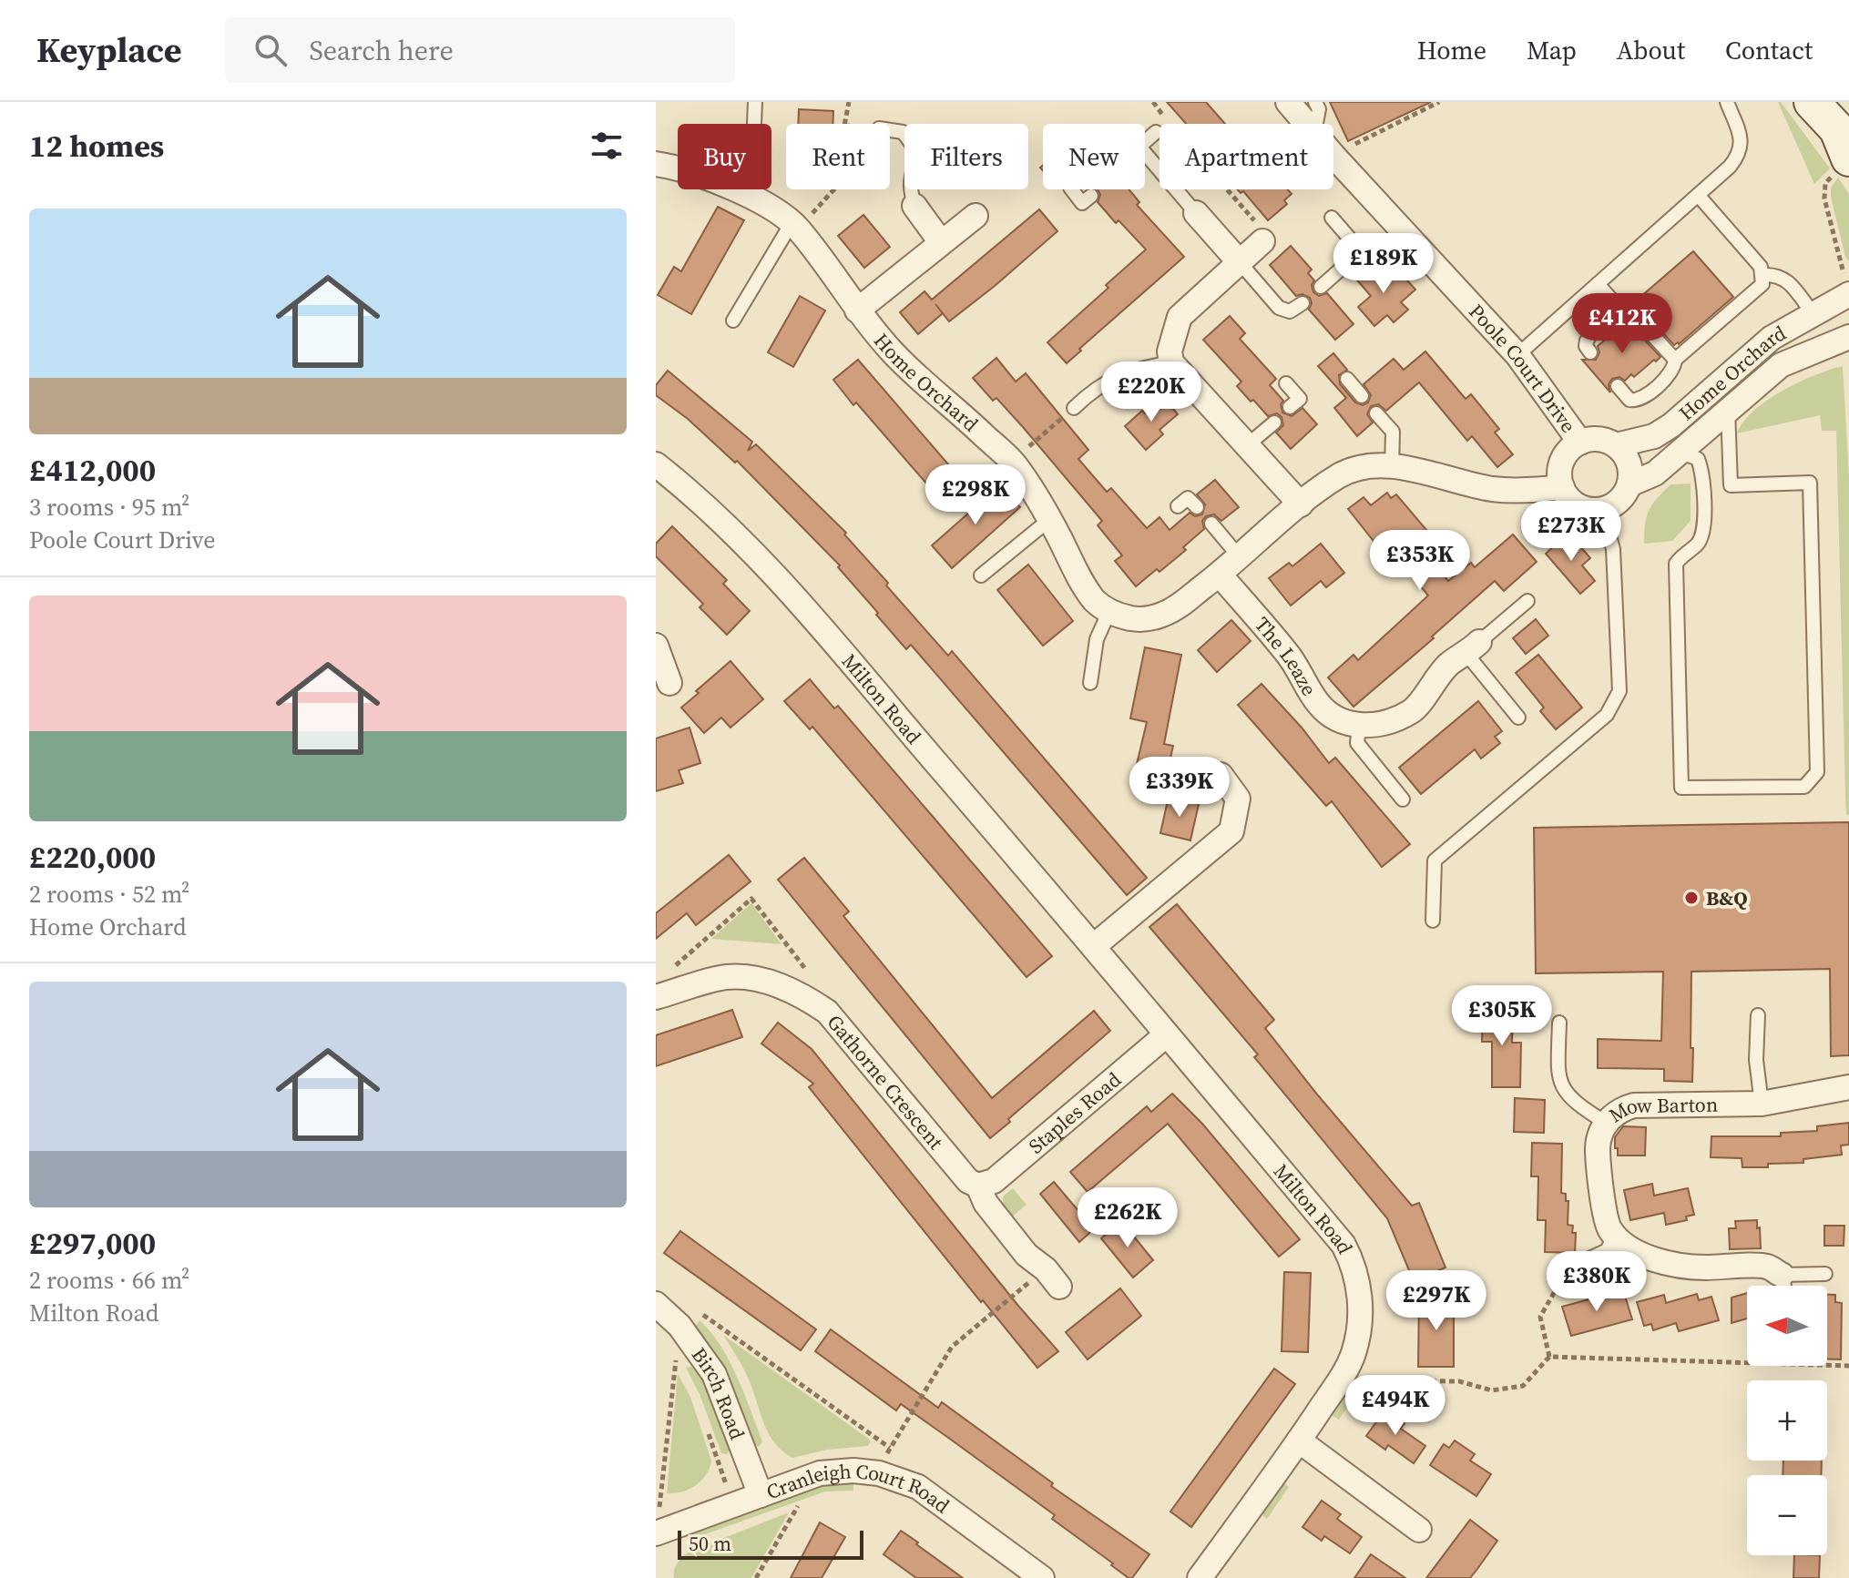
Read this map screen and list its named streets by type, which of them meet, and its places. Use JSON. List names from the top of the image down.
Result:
{
  "streets": {
    "street": [
      "Poole Court Drive",
      "Home Orchard",
      "The Leaze",
      "Milton Road",
      "Gathorne Crescent",
      "Staples Road",
      "Mow Barton",
      "Birch Road",
      "Cranleigh Court Road"
    ]
  },
  "crossings": [
    ["Poole Court Drive", "Home Orchard"],
    ["Milton Road", "Staples Road"],
    ["Gathorne Crescent", "Staples Road"],
    ["Birch Road", "Cranleigh Court Road"]
  ],
  "places": ["B&Q"],
  "scale_bar": "50 m",
  "north": "left",
  "page": {
    "header": "Keyplace",
    "search": "Search here",
    "nav": [
      "Home",
      "Map",
      "About",
      "Contact"
    ],
    "heading": "12 homes",
    "chip": [
      "Buy",
      "Rent",
      "Filters",
      "New",
      "Apartment"
    ],
    "list": [
      {
        "name": "£412,000",
        "note": "3 rooms · 95 m² · Poole Court Drive"
      },
      {
        "name": "£220,000",
        "note": "2 rooms · 52 m² · Home Orchard"
      },
      {
        "name": "£297,000",
        "note": "2 rooms · 66 m² · Milton Road"
      }
    ],
    "price": [
      "£189K",
      "£412K",
      "£220K",
      "£298K",
      "£273K",
      "£353K",
      "£339K",
      "£305K",
      "£262K",
      "£380K",
      "£297K",
      "£494K"
    ],
    "map_buttons": ["+", "−"],
    "scale": "50 m"
  }
}
